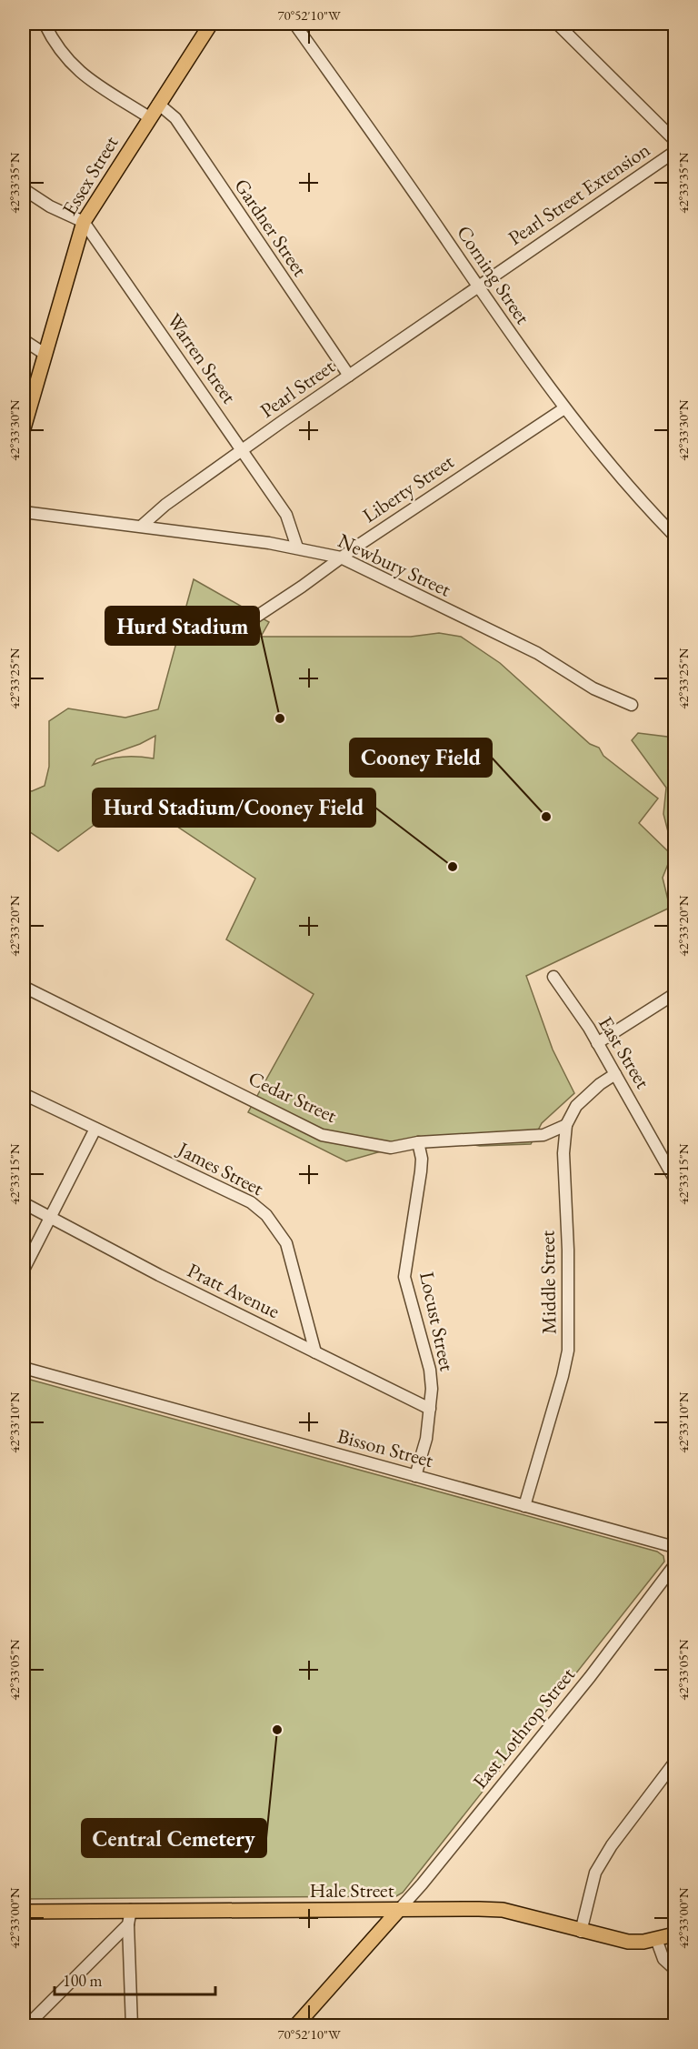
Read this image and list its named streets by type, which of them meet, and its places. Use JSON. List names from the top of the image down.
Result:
{
  "streets": {
    "main road": ["Essex Street", "Hale Street"],
    "street": [
      "Pearl Street Extension",
      "Gardner Street",
      "Corning Street",
      "Warren Street",
      "Pearl Street",
      "Liberty Street",
      "Newbury Street",
      "East Street",
      "Cedar Street",
      "James Street",
      "Middle Street",
      "Pratt Avenue",
      "Locust Street",
      "Bisson Street",
      "East Lothrop Street"
    ]
  },
  "crossings": [
    ["Essex Street", "Gardner Street"],
    ["Essex Street", "Warren Street"],
    ["Pearl Street Extension", "Corning Street"],
    ["Pearl Street Extension", "Pearl Street"],
    ["Gardner Street", "Pearl Street"],
    ["Corning Street", "Pearl Street"],
    ["Corning Street", "Liberty Street"],
    ["Warren Street", "Pearl Street"],
    ["Warren Street", "Newbury Street"],
    ["Pearl Street", "Newbury Street"],
    ["Liberty Street", "Newbury Street"],
    ["East Street", "Middle Street"],
    ["Cedar Street", "Middle Street"],
    ["Cedar Street", "Locust Street"],
    ["James Street", "Pratt Avenue"],
    ["Middle Street", "Bisson Street"],
    ["Pratt Avenue", "Locust Street"],
    ["Locust Street", "Bisson Street"],
    ["East Lothrop Street", "Hale Street"]
  ],
  "places": [
    "Hurd Stadium",
    "Cooney Field",
    "Hurd Stadium/Cooney Field",
    "Central Cemetery"
  ],
  "scale_bar": "100 m",
  "coordinates": [
    "70°52'10\"W",
    "42°33'35\"N",
    "42°33'30\"N",
    "42°33'25\"N",
    "42°33'20\"N",
    "42°33'15\"N",
    "42°33'10\"N",
    "42°33'05\"N",
    "42°33'00\"N"
  ]
}
